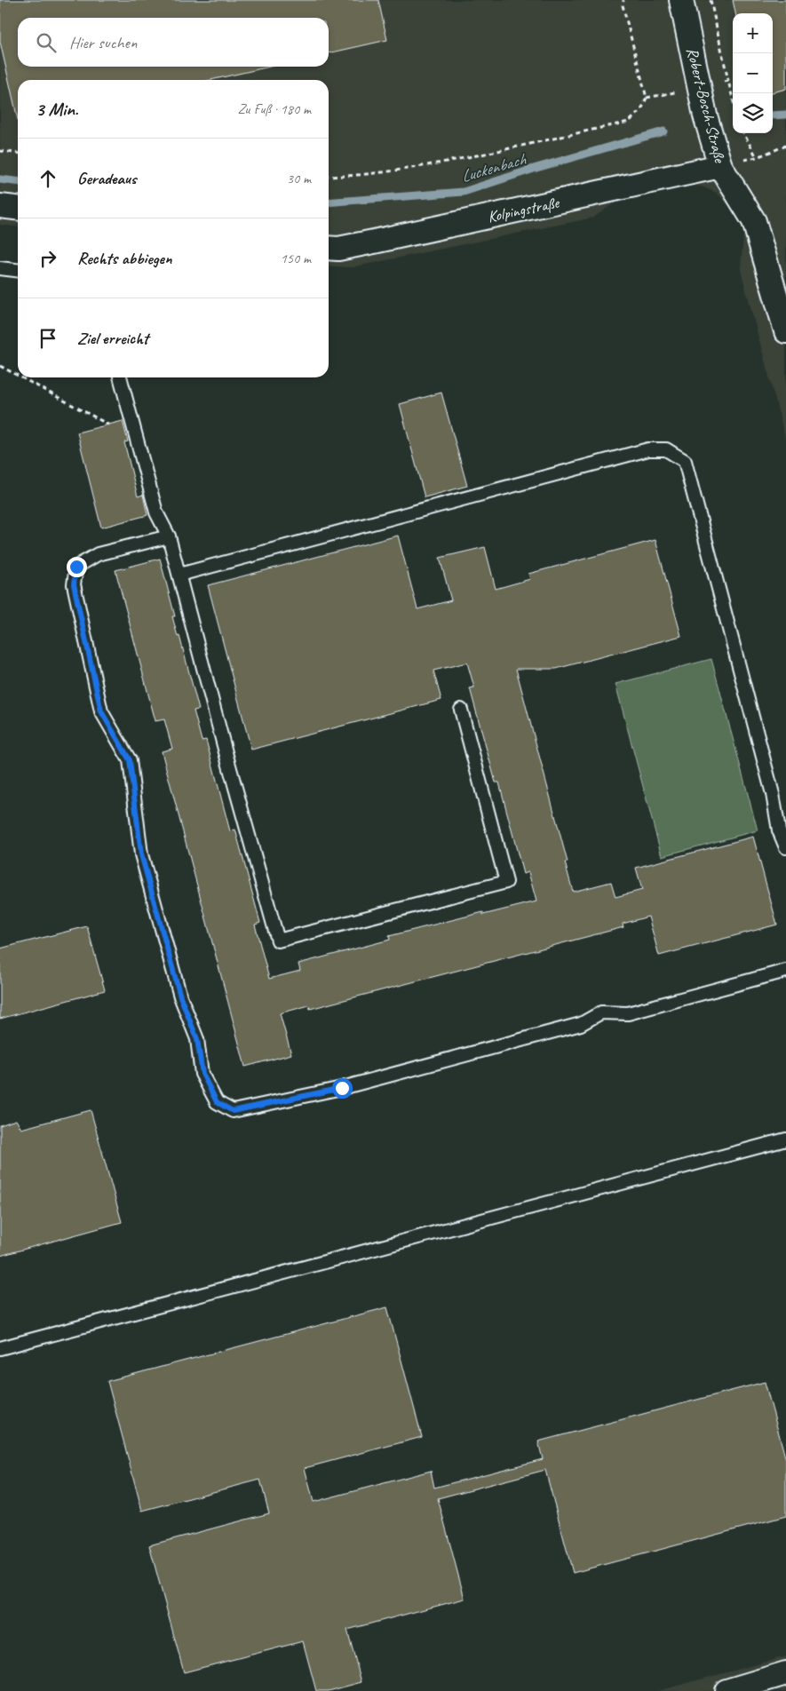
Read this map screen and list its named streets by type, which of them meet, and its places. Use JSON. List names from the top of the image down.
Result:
{
  "streets": {
    "street": ["Robert-Bosch-Straße", "Kolpingstraße"]
  },
  "crossings": [
    ["Robert-Bosch-Straße", "Kolpingstraße"]
  ],
  "water": ["Luckenbach"],
  "page": {
    "map_buttons": ["+", "−"],
    "search": "Hier suchen",
    "heading": ["3 Min.", "Zu Fuß · 180 m"],
    "list": [
      ["Geradeaus", "30 m"],
      ["Rechts abbiegen", "150 m"],
      "Ziel erreicht"
    ]
  }
}
